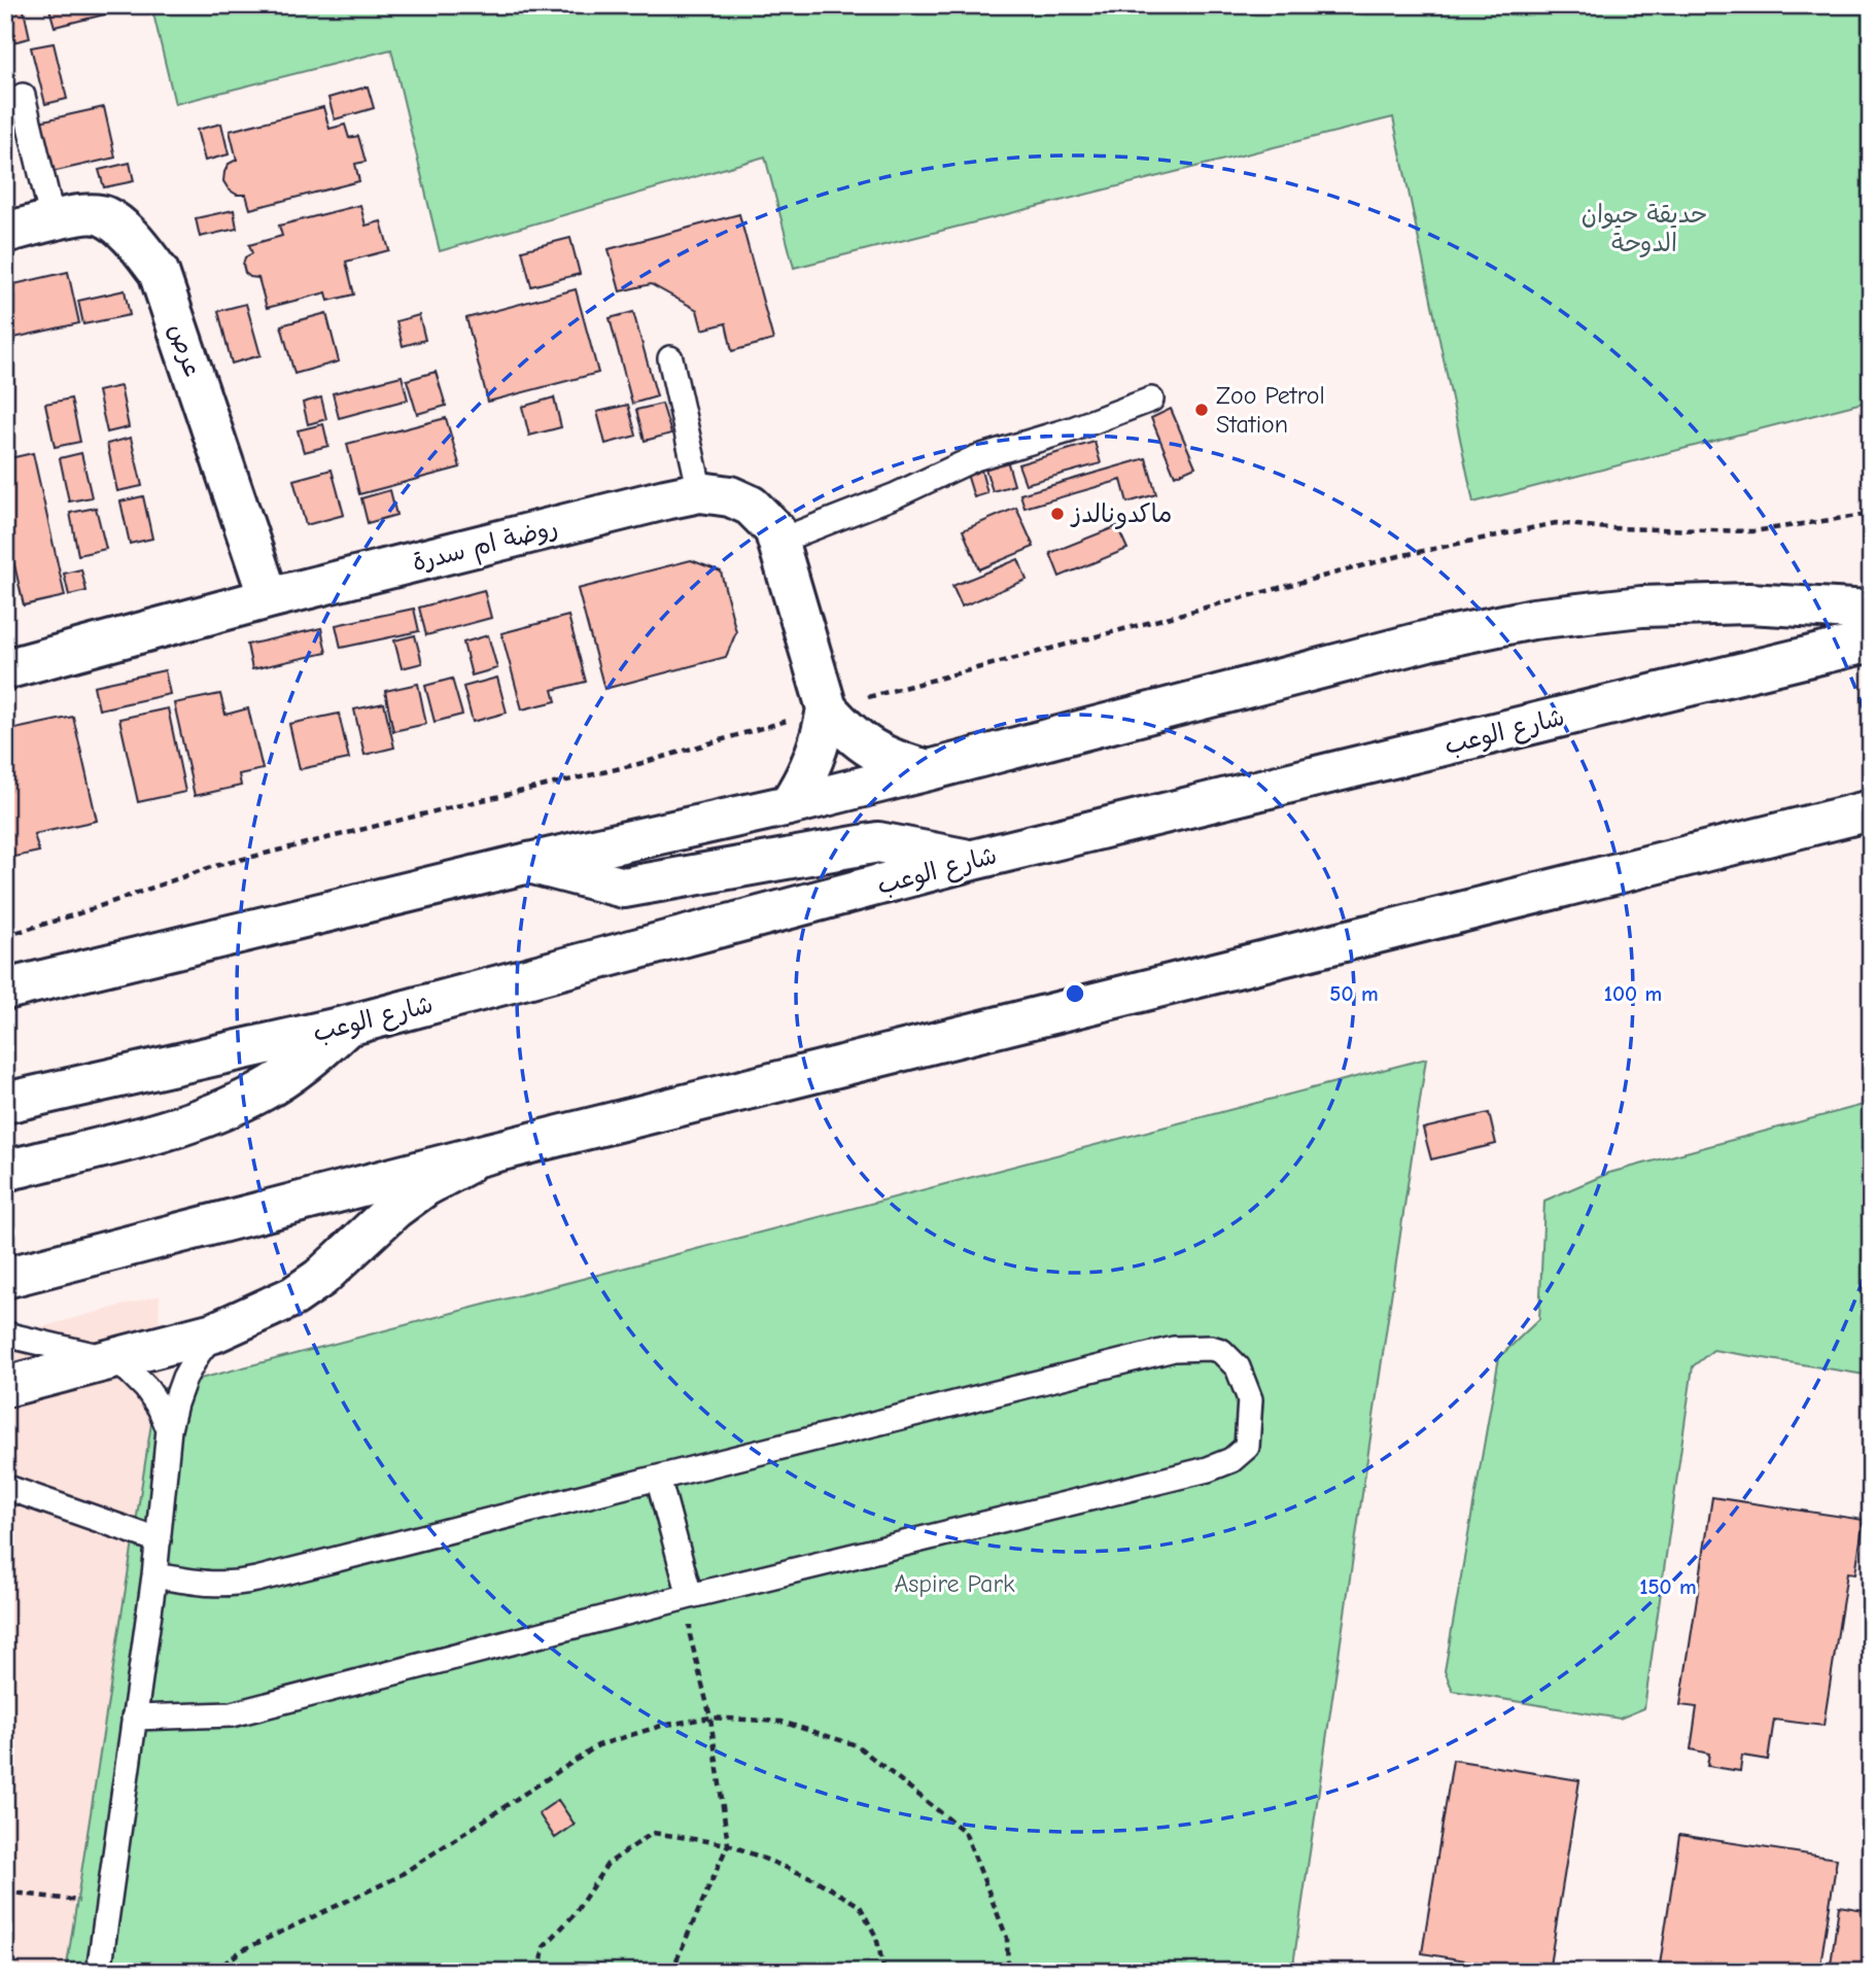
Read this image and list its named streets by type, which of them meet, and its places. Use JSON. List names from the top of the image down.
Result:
{
  "streets": {
    "main road": ["عرص", "روضة ام سدرة", "شارع الوعب"]
  },
  "crossings": [
    ["عرص", "روضة ام سدرة"]
  ],
  "parks": ["حديقة حيوان الدوحة", "Aspire Park"],
  "places": ["Zoo Petrol Station", "ماكدونالدز"],
  "rings": ["50 m", "100 m", "150 m"]
}
